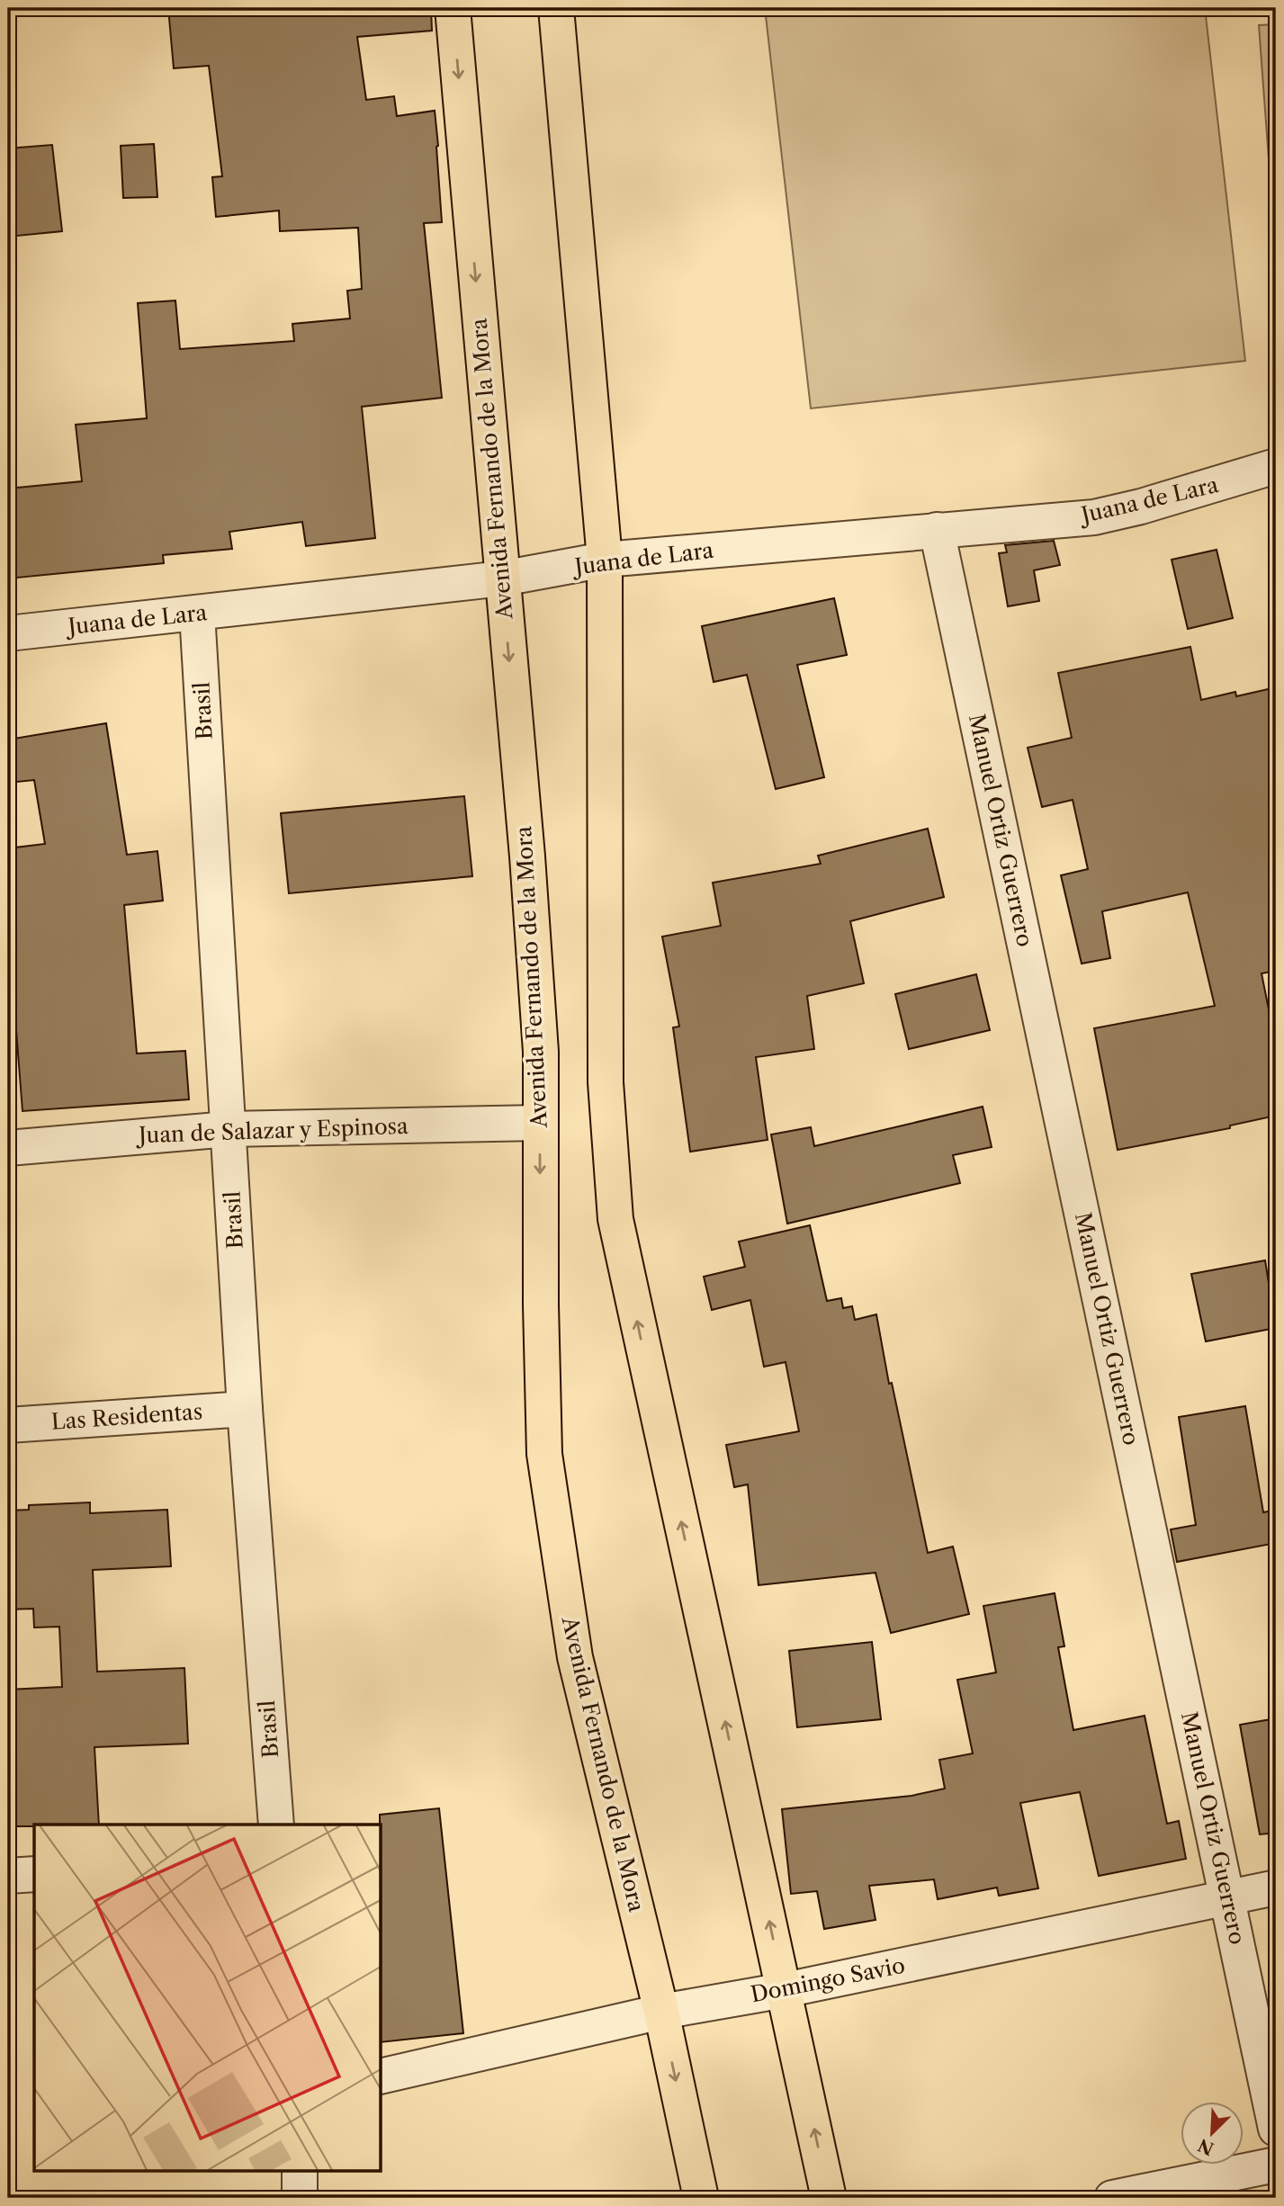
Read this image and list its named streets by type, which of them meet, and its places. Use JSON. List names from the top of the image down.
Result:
{
  "streets": {
    "main road": ["Avenida Fernando de la Mora"],
    "street": [
      "Juana de Lara",
      "Brasil",
      "Manuel Ortiz Guerrero",
      "Juan de Salazar y Espinosa",
      "Las Residentas",
      "Domingo Savio"
    ]
  },
  "crossings": [
    ["Avenida Fernando de la Mora", "Juana de Lara"],
    ["Avenida Fernando de la Mora", "Juan de Salazar y Espinosa"],
    ["Avenida Fernando de la Mora", "Domingo Savio"],
    ["Juana de Lara", "Brasil"],
    ["Juana de Lara", "Manuel Ortiz Guerrero"],
    ["Brasil", "Juan de Salazar y Espinosa"],
    ["Brasil", "Las Residentas"],
    ["Manuel Ortiz Guerrero", "Domingo Savio"]
  ],
  "north": "bottom left"
}
